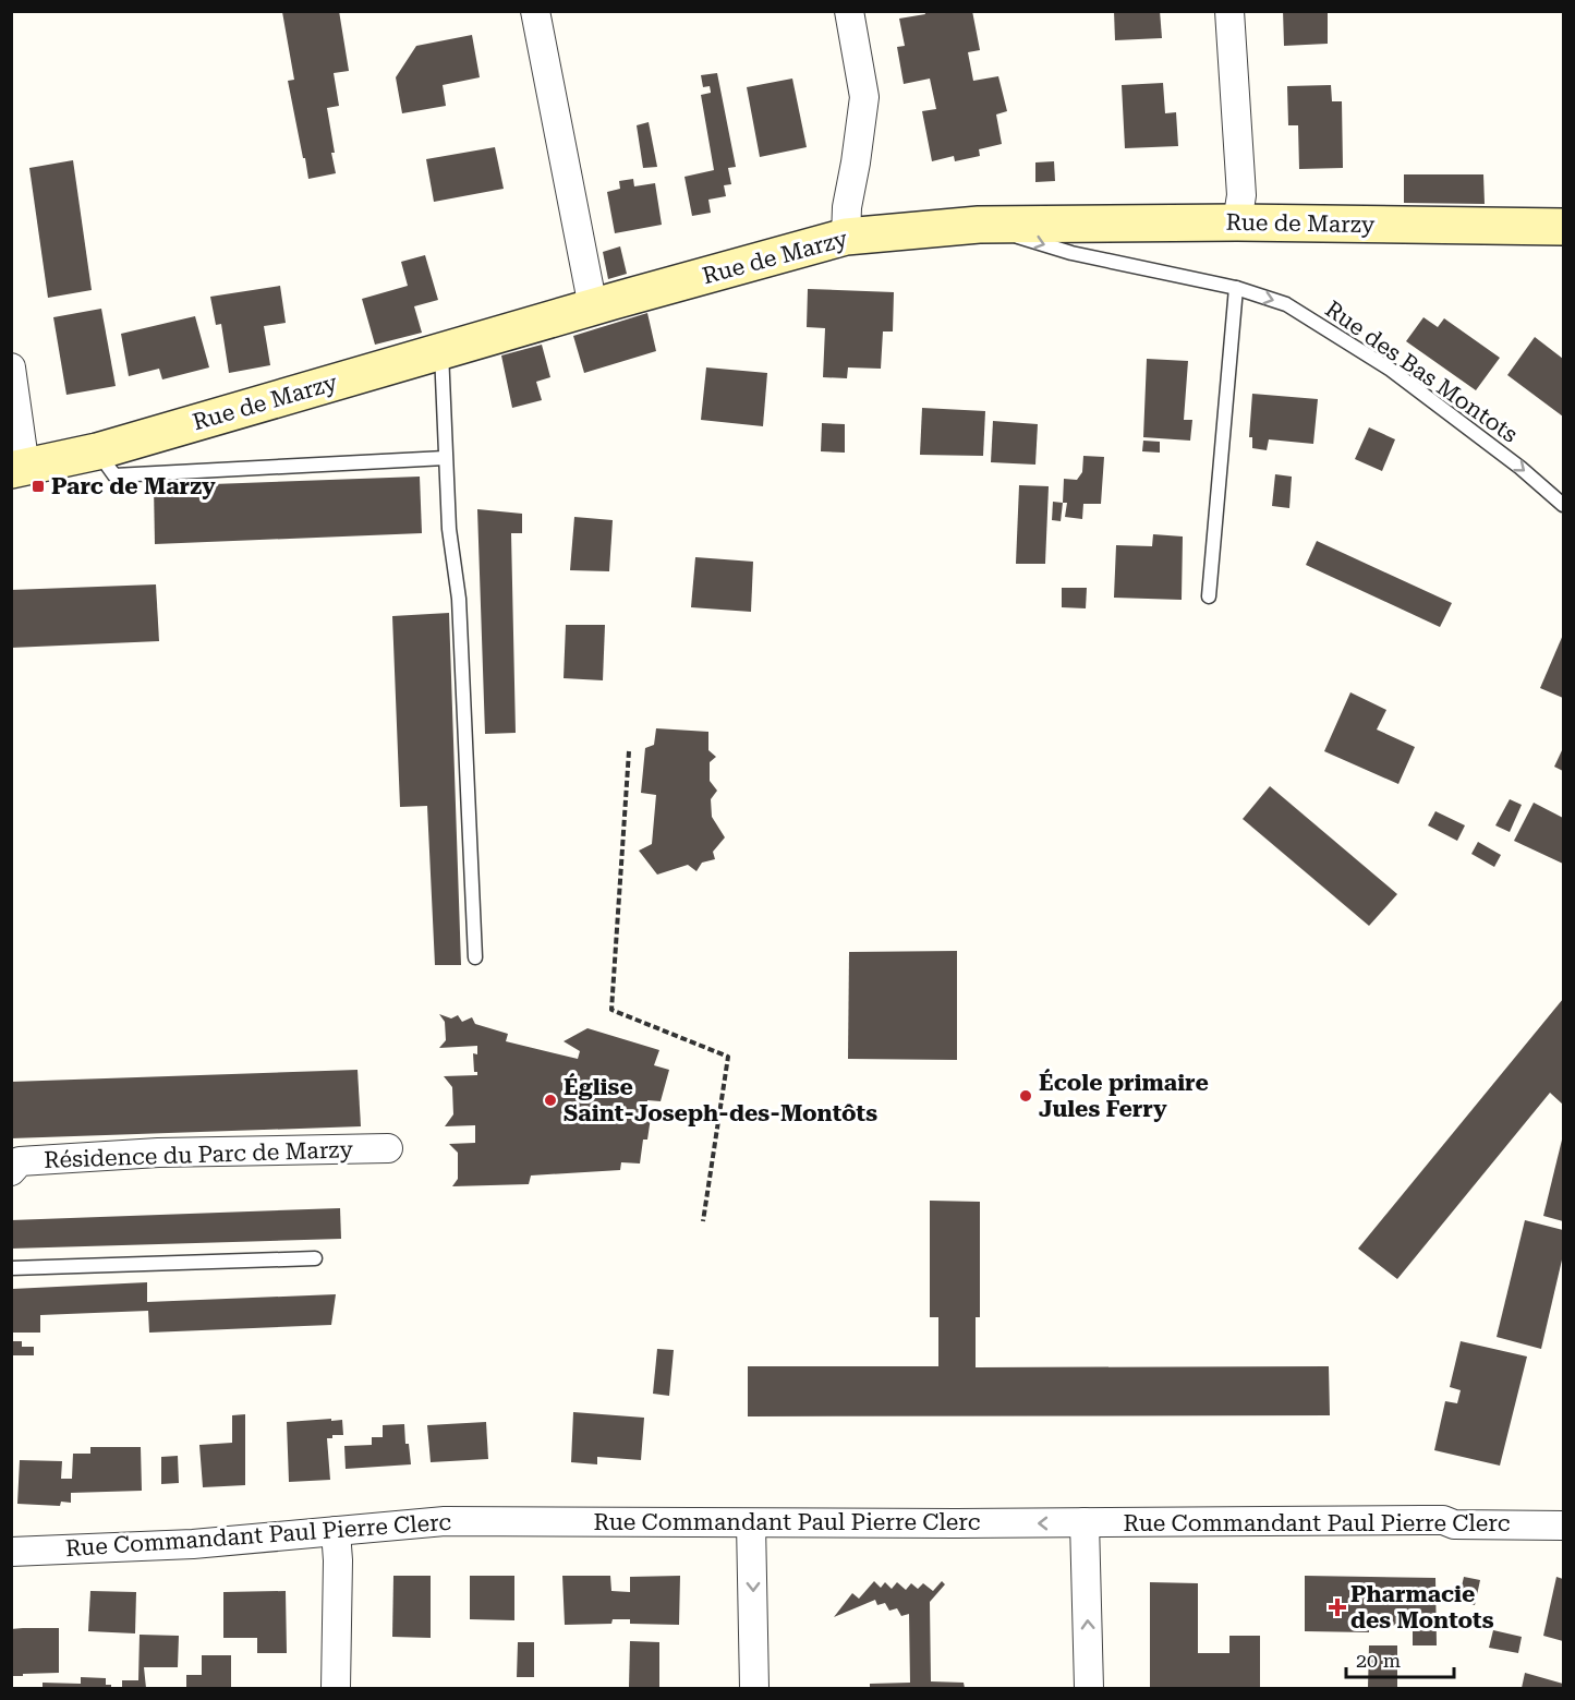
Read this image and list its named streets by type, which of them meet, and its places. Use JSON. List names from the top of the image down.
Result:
{
  "streets": {
    "main road": ["Rue de Marzy"],
    "street": ["Résidence du Parc de Marzy", "Rue Commandant Paul Pierre Clerc"],
    "lane": ["Rue des Bas Montots"]
  },
  "crossings": [
    ["Rue de Marzy", "Rue des Bas Montots"]
  ],
  "one_way": ["Rue des Bas Montots"],
  "places": {
    "transit": ["Parc de Marzy"],
    "other": ["École primaire Jules Ferry", "Église Saint-Joseph-des-Montôts"],
    "health": ["Pharmacie des Montots"]
  },
  "scale_bar": "20 m"
}
